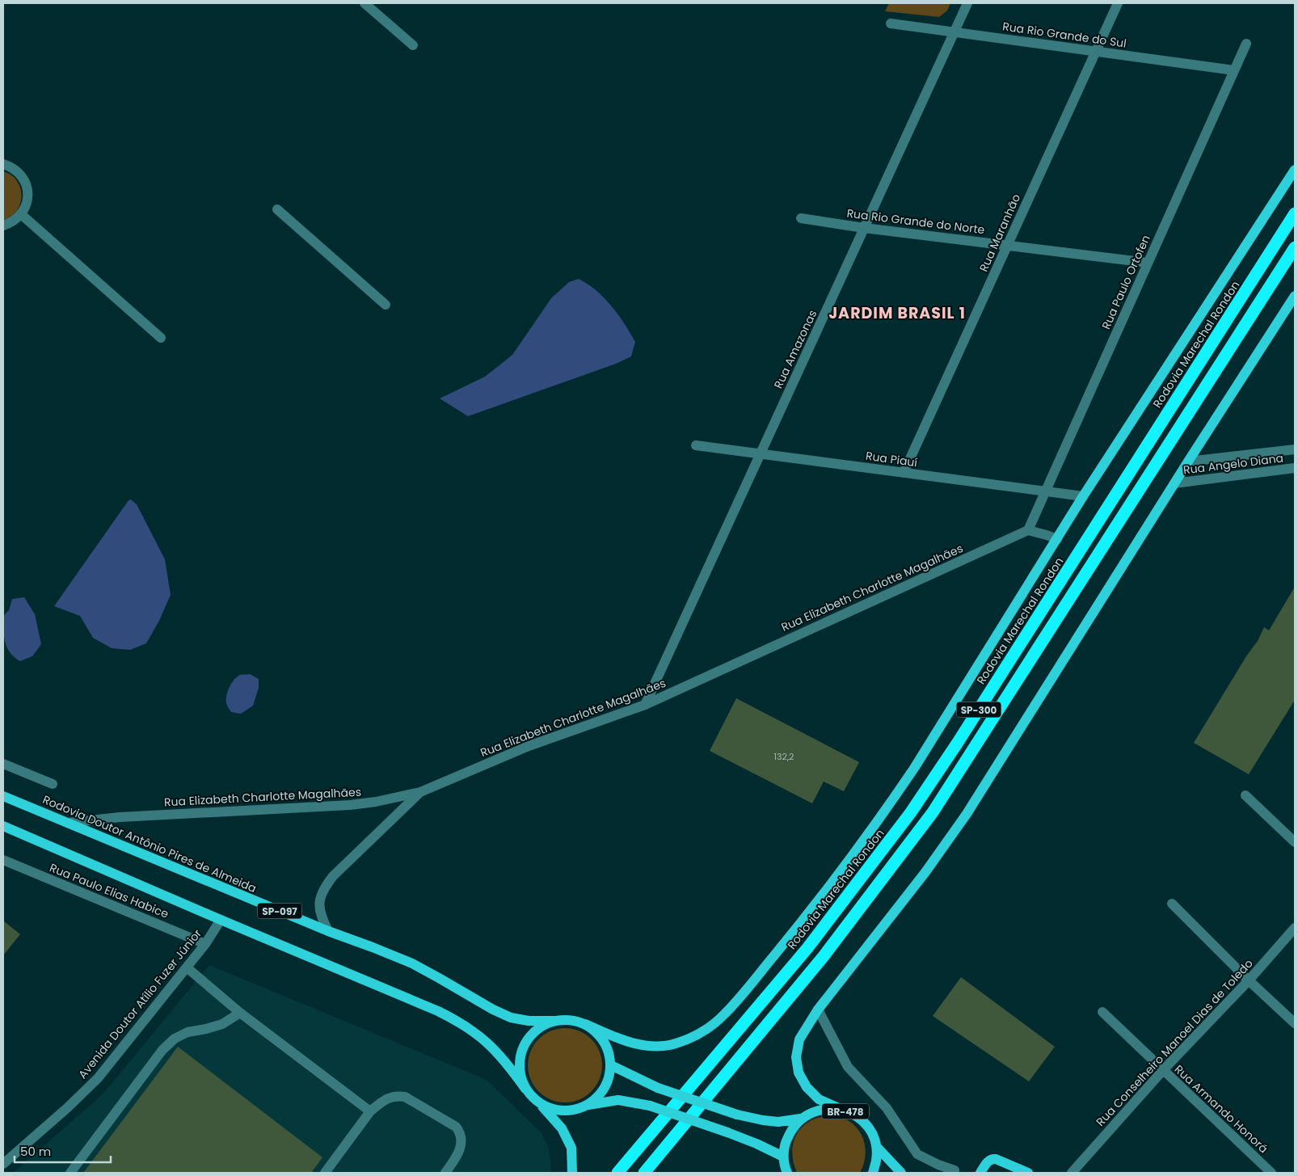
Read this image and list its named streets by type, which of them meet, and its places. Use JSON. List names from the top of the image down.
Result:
{
  "streets": {
    "highway": ["Rodovia Marechal Rondon", "SP-300"],
    "main road": ["Rodovia Doutor Antônio Pires de Almeida", "SP-097", "BR-478"],
    "street": [
      "Rua Rio Grande do Sul",
      "Rua Rio Grande do Norte",
      "Rua Maranhão",
      "Rua Paulo Ortofen",
      "Rua Amazonas",
      "Rua Piauí",
      "Rua Angelo Diana",
      "Rua Elizabeth Charlotte Magalhães",
      "Rua Paulo Elias Habice",
      "Avenida Doutor Atílio Fuzer Júnior",
      "Rua Conselheiro Manoel Dias de Toledo",
      "Rua Armando Honorá"
    ]
  },
  "crossings": [
    ["Rua Rio Grande do Sul", "Rua Maranhão"],
    ["Rua Rio Grande do Sul", "Rua Paulo Ortofen"],
    ["Rua Rio Grande do Sul", "Rua Amazonas"],
    ["Rua Rio Grande do Norte", "Rua Maranhão"],
    ["Rua Rio Grande do Norte", "Rua Paulo Ortofen"],
    ["Rua Rio Grande do Norte", "Rua Amazonas"],
    ["Rua Maranhão", "Rua Piauí"],
    ["Rua Paulo Ortofen", "Rua Piauí"],
    ["Rua Paulo Ortofen", "Rua Elizabeth Charlotte Magalhães"],
    ["Rua Amazonas", "Rua Piauí"],
    ["Rua Amazonas", "Rua Elizabeth Charlotte Magalhães"],
    ["Rua Elizabeth Charlotte Magalhães", "Rodovia Doutor Antônio Pires de Almeida"],
    ["Rodovia Doutor Antônio Pires de Almeida", "SP-097"],
    ["Rodovia Doutor Antônio Pires de Almeida", "BR-478"],
    ["Rua Paulo Elias Habice", "Avenida Doutor Atílio Fuzer Júnior"],
    ["SP-097", "Avenida Doutor Atílio Fuzer Júnior"],
    ["SP-097", "BR-478"],
    ["Rua Conselheiro Manoel Dias de Toledo", "Rua Armando Honorá"]
  ],
  "districts": ["JARDIM BRASIL 1"],
  "house_numbers": ["132,2"],
  "scale_bar": "50 m"
}
